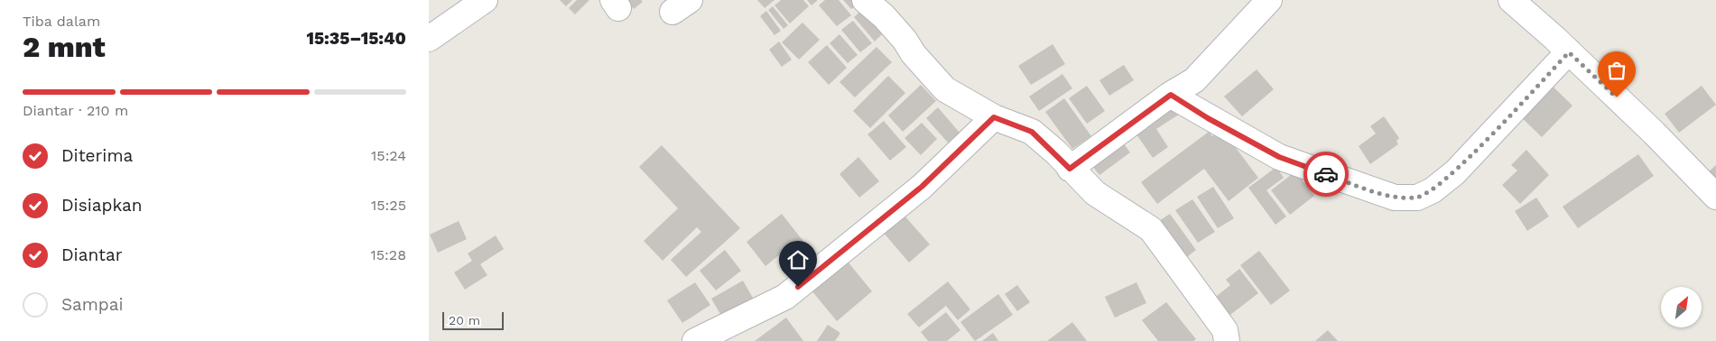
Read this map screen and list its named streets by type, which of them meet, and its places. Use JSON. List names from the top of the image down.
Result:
{
  "scale_bar": "20 m",
  "north": "top right",
  "page": {
    "heading": ["2 mnt", "Tiba dalam", "15:35–15:40"],
    "bar": "Diantar · 210 m",
    "list": [
      ["Diterima", "15:24"],
      ["Disiapkan", "15:25"],
      ["Diantar", "15:28"],
      "Sampai"
    ],
    "scale": "20 m"
  }
}
